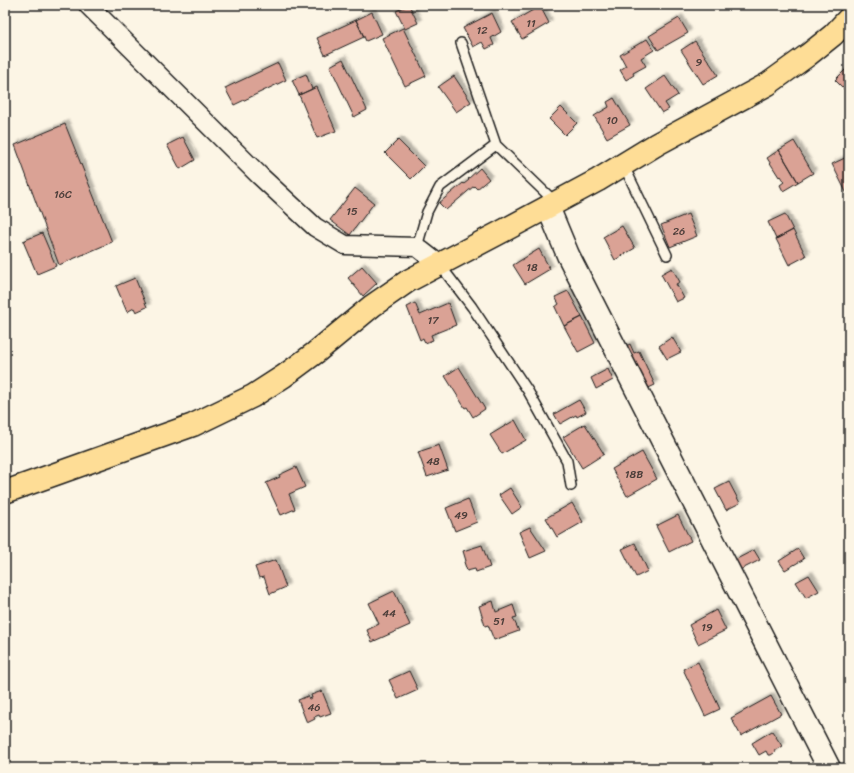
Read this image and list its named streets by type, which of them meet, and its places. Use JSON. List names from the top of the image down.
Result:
{
  "house_numbers": [
    "11",
    "12",
    "9",
    "10",
    "16C",
    "15",
    "26",
    "18",
    "17",
    "48",
    "18B",
    "49",
    "44",
    "51",
    "19",
    "46"
  ]
}
